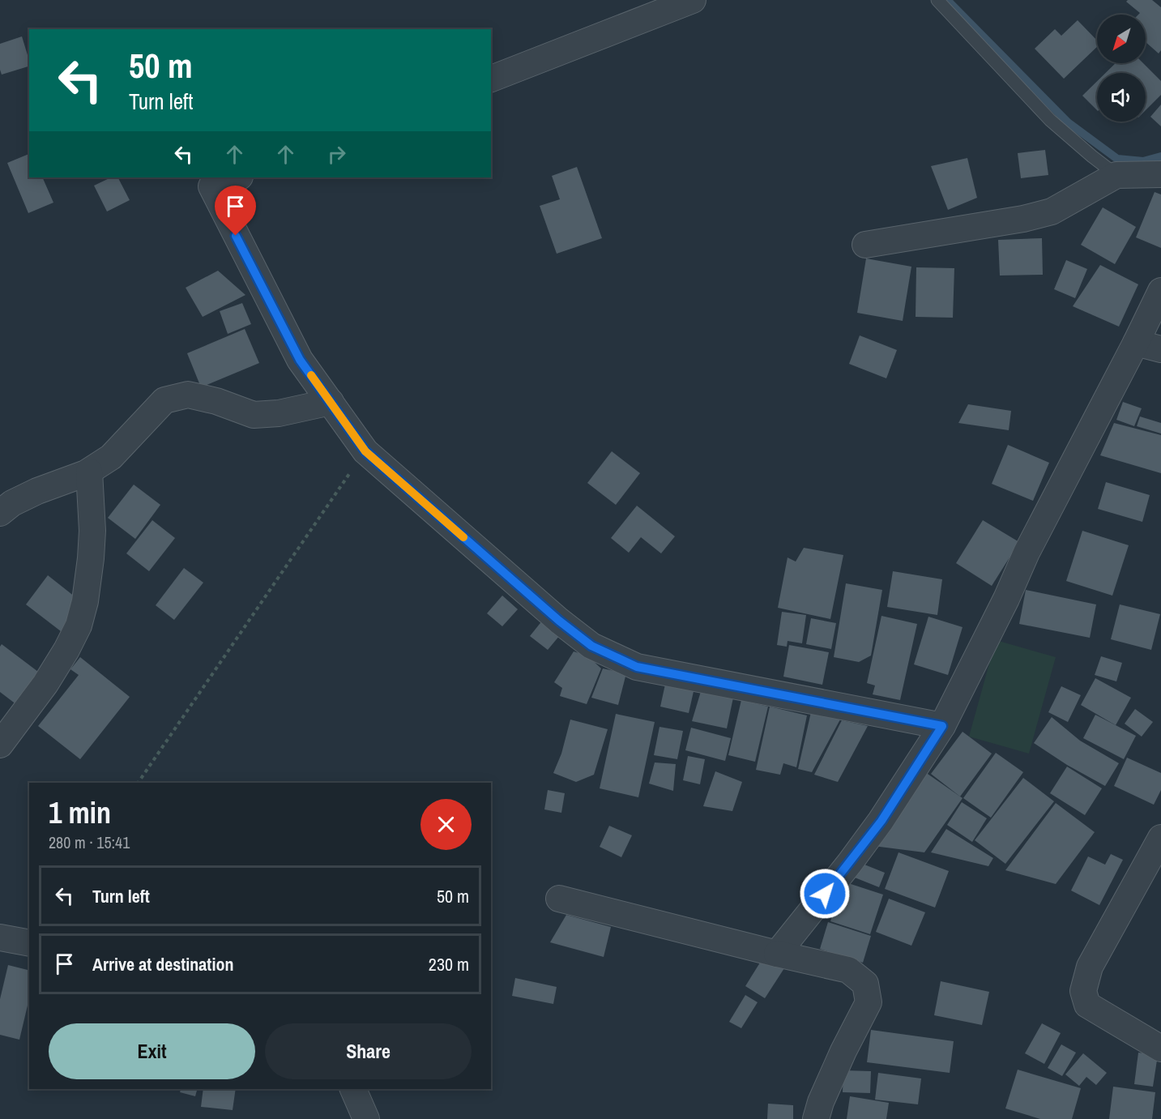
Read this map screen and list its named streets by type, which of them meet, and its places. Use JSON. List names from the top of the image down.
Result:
{
  "north": "bottom left",
  "page": {
    "turn": ["50 m", "Turn left"],
    "heading": ["1 min", "280 m · 15:41"],
    "list": [
      {
        "name": "Turn left",
        "value": "50 m"
      },
      {
        "name": "Arrive at destination",
        "value": "230 m"
      }
    ],
    "buttons": ["Exit", "Share"]
  }
}
